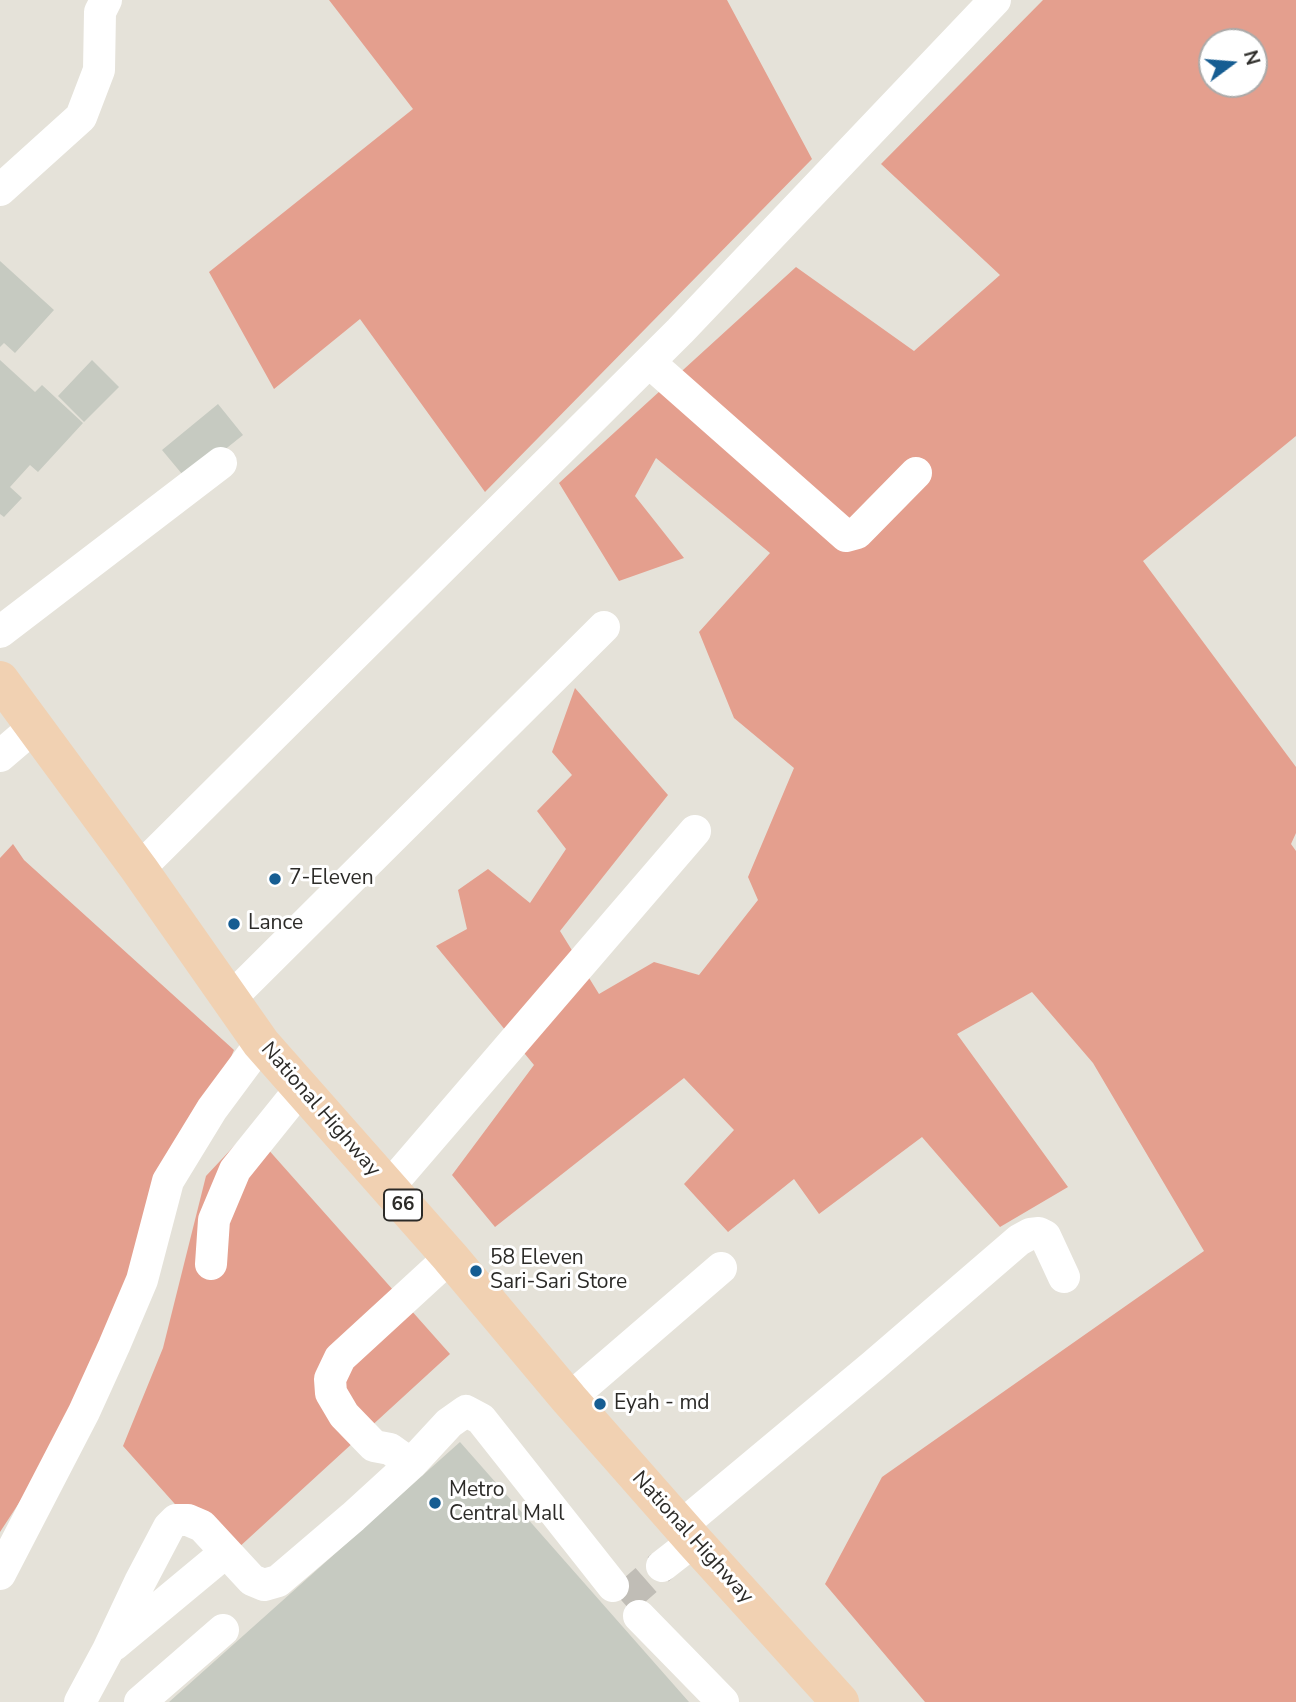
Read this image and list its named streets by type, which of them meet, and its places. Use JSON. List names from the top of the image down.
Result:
{
  "streets": {
    "main road": ["National Highway", "66"]
  },
  "places": [
    "7-Eleven",
    "Lance",
    "58 Eleven Sari-Sari Store",
    "Eyah - md",
    "Metro Central Mall"
  ],
  "north": "right"
}
